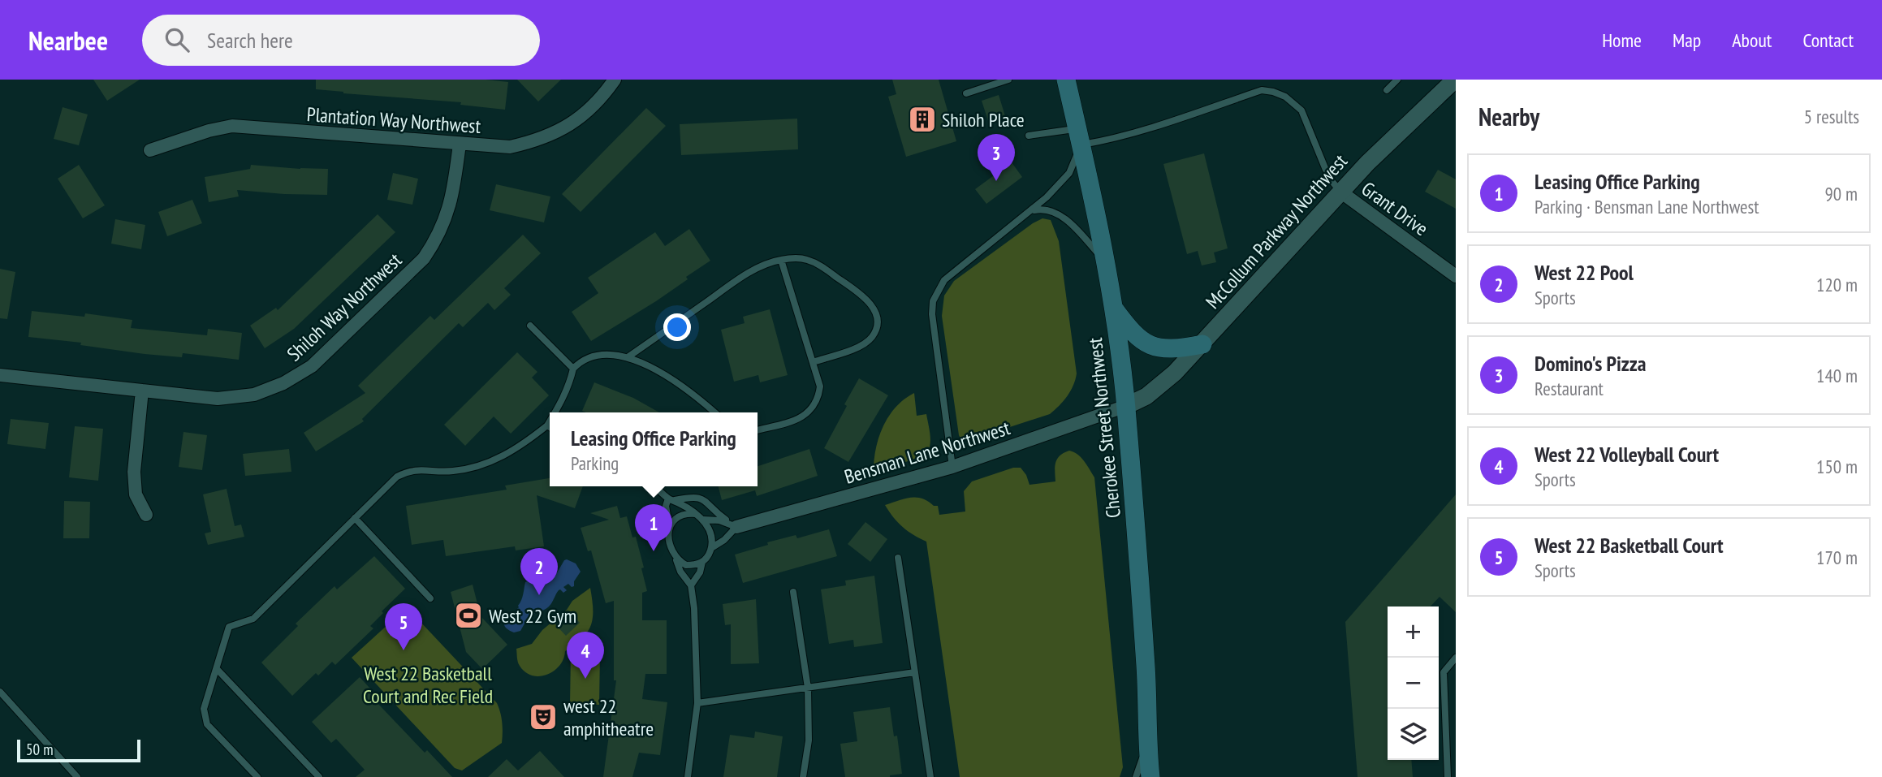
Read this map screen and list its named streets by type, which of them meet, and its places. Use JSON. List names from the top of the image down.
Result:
{
  "streets": {
    "main road": ["Cherokee Street Northwest"],
    "street": [
      "Plantation Way Northwest",
      "Grant Drive",
      "McCollum Parkway Northwest",
      "Shiloh Way Northwest",
      "Bensman Lane Northwest"
    ]
  },
  "crossings": [
    ["Plantation Way Northwest", "Shiloh Way Northwest"],
    ["Grant Drive", "McCollum Parkway Northwest"],
    ["McCollum Parkway Northwest", "Cherokee Street Northwest"],
    ["McCollum Parkway Northwest", "Bensman Lane Northwest"],
    ["Cherokee Street Northwest", "Bensman Lane Northwest"]
  ],
  "parks": ["West 22 Basketball Court and Rec Field"],
  "places": {
    "building": ["Shiloh Place"],
    "sports": ["West 22 Gym"],
    "theatre": ["west 22 amphitheatre"]
  },
  "scale_bar": "50 m",
  "page": {
    "header": "Nearbee",
    "search": "Search here",
    "nav": [
      "Home",
      "Map",
      "About",
      "Contact"
    ],
    "heading": ["Nearby", "5 results"],
    "pins": [
      "3",
      "1",
      "2",
      "5",
      "4"
    ],
    "list": [
      {
        "mark": "1",
        "name": "Leasing Office Parking",
        "note": "Parking · Bensman Lane Northwest",
        "value": "90 m"
      },
      {
        "mark": "2",
        "name": "West 22 Pool",
        "note": "Sports",
        "value": "120 m"
      },
      {
        "mark": "3",
        "name": "Domino's Pizza",
        "note": "Restaurant",
        "value": "140 m"
      },
      {
        "mark": "4",
        "name": "West 22 Volleyball Court",
        "note": "Sports",
        "value": "150 m"
      },
      {
        "mark": "5",
        "name": "West 22 Basketball Court",
        "note": "Sports",
        "value": "170 m"
      }
    ],
    "popup": ["Leasing Office Parking", "Parking"],
    "map_buttons": ["+", "−"],
    "scale": "50 m"
  }
}
